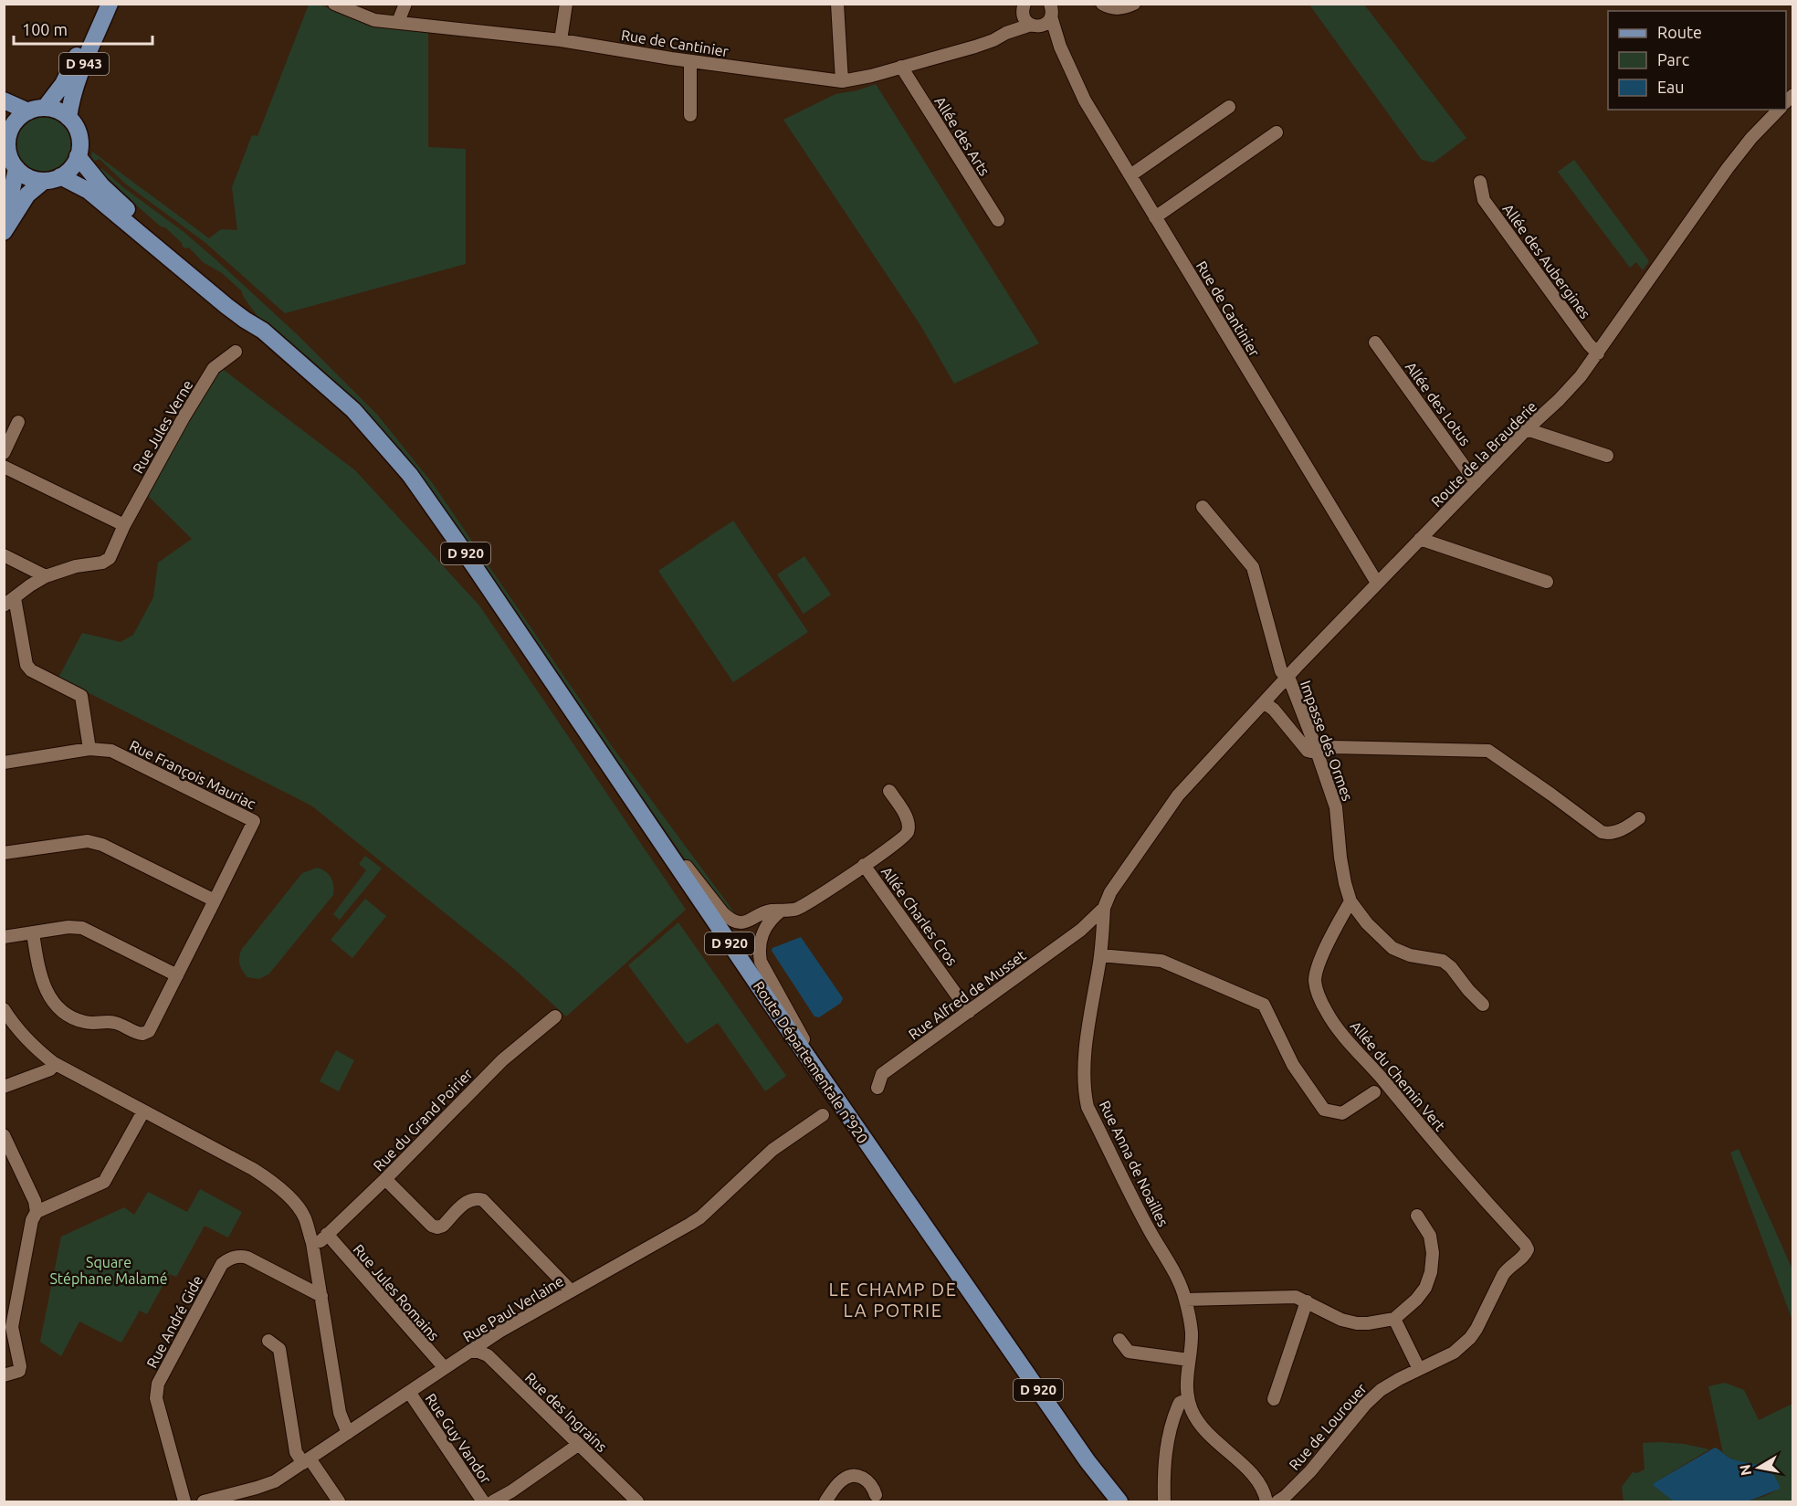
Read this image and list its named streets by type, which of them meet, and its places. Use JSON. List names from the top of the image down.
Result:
{
  "streets": {
    "main road": ["D 943", "D 920", "Route Départementale n°920"],
    "street": [
      "Rue de Cantinier",
      "Allée des Arts",
      "Allée des Aubergines",
      "Allée des Lotus",
      "Rue Jules Verne",
      "Route de la Brauderie",
      "Impasse des Ormes",
      "Rue François Mauriac",
      "Allée Charles Cros",
      "Rue Alfred de Musset",
      "Allée du Chemin Vert",
      "Rue du Grand Poirier",
      "Rue Anna de Noailles",
      "Rue Jules Romains",
      "Rue Paul Verlaine",
      "Rue André Gide",
      "Rue des Ingrains",
      "Rue de Lourouer",
      "Rue Guy Vandor"
    ]
  },
  "crossings": [
    ["Rue de Cantinier", "Allée des Arts"],
    ["Rue de Cantinier", "Route de la Brauderie"],
    ["D 943", "D 920"],
    ["Allée des Aubergines", "Route de la Brauderie"],
    ["Allée des Lotus", "Route de la Brauderie"],
    ["Route de la Brauderie", "Impasse des Ormes"],
    ["Route de la Brauderie", "Rue Alfred de Musset"],
    ["D 920", "Route Départementale n°920"],
    ["Impasse des Ormes", "Allée du Chemin Vert"],
    ["Allée Charles Cros", "Rue Alfred de Musset"],
    ["Rue Alfred de Musset", "Rue Anna de Noailles"],
    ["Allée du Chemin Vert", "Rue de Lourouer"],
    ["Rue du Grand Poirier", "Rue Jules Romains"],
    ["Rue Jules Romains", "Rue Paul Verlaine"],
    ["Rue Paul Verlaine", "Rue des Ingrains"],
    ["Rue Paul Verlaine", "Rue Guy Vandor"]
  ],
  "districts": ["LE CHAMP DE LA POTRIE"],
  "parks": ["Square Stéphane Malamé"],
  "legend": ["Route", "Parc", "Eau"],
  "scale_bar": "100 m",
  "north": "left"
}
